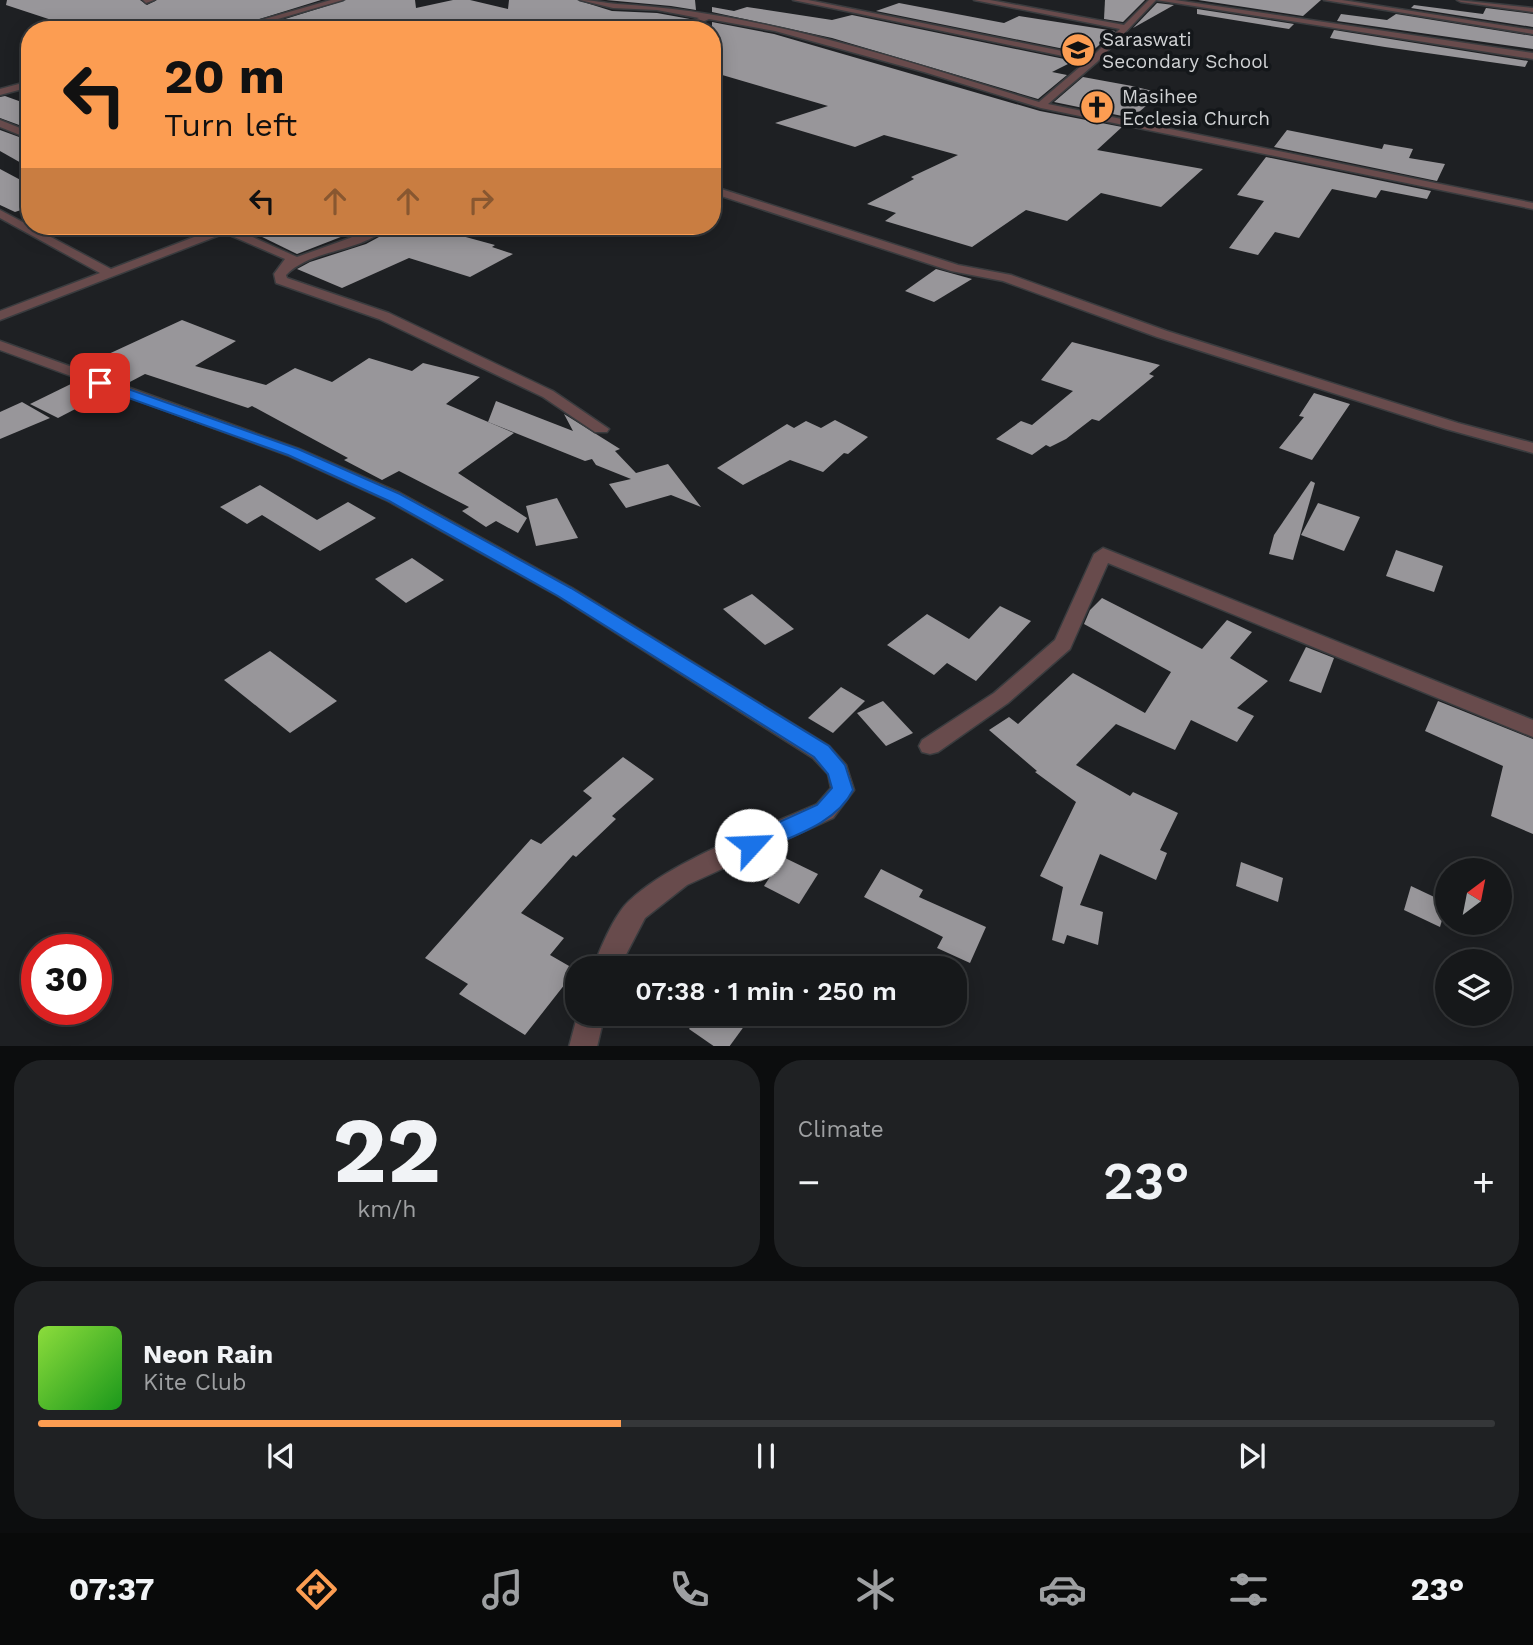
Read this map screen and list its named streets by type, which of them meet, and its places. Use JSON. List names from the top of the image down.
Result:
{
  "places": {
    "school or university": ["Saraswati Secondary School"],
    "church": ["Masihee Ecclesia Church"]
  },
  "north": "top right",
  "page": {
    "turn": ["20 m", "Turn left"],
    "limit": "30",
    "trip": "07:38 · 1 min · 250 m",
    "tile": [
      ["22", "km/h"],
      "Climate"
    ],
    "heat": ["−", "23°", "+"],
    "song": ["Neon Rain", "Kite Club"],
    "tabs": ["07:37", "23°"]
  }
}
